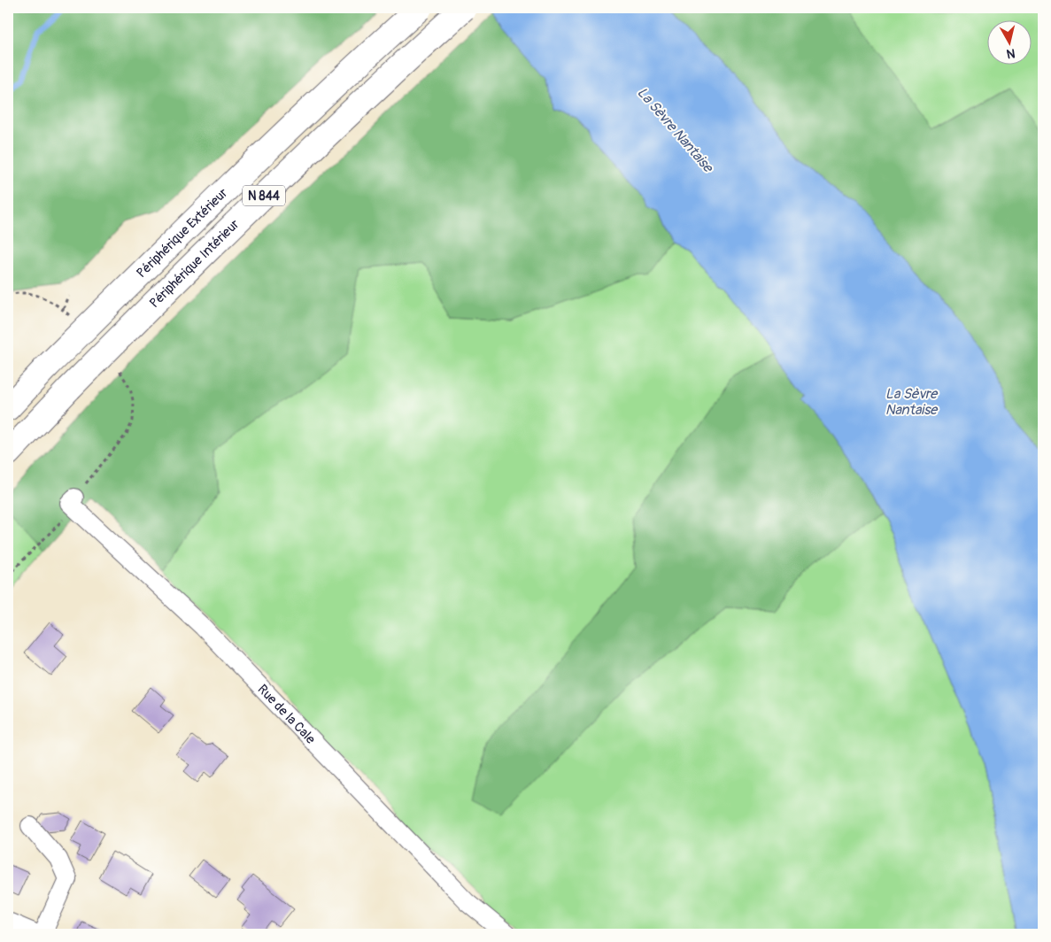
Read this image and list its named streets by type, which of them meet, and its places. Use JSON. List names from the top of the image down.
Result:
{
  "streets": {
    "highway": ["N 844", "Périphérique Extérieur", "Périphérique Intérieur"],
    "street": ["Rue de la Cale"]
  },
  "water": ["La Sèvre Nantaise"],
  "north": "bottom"
}
